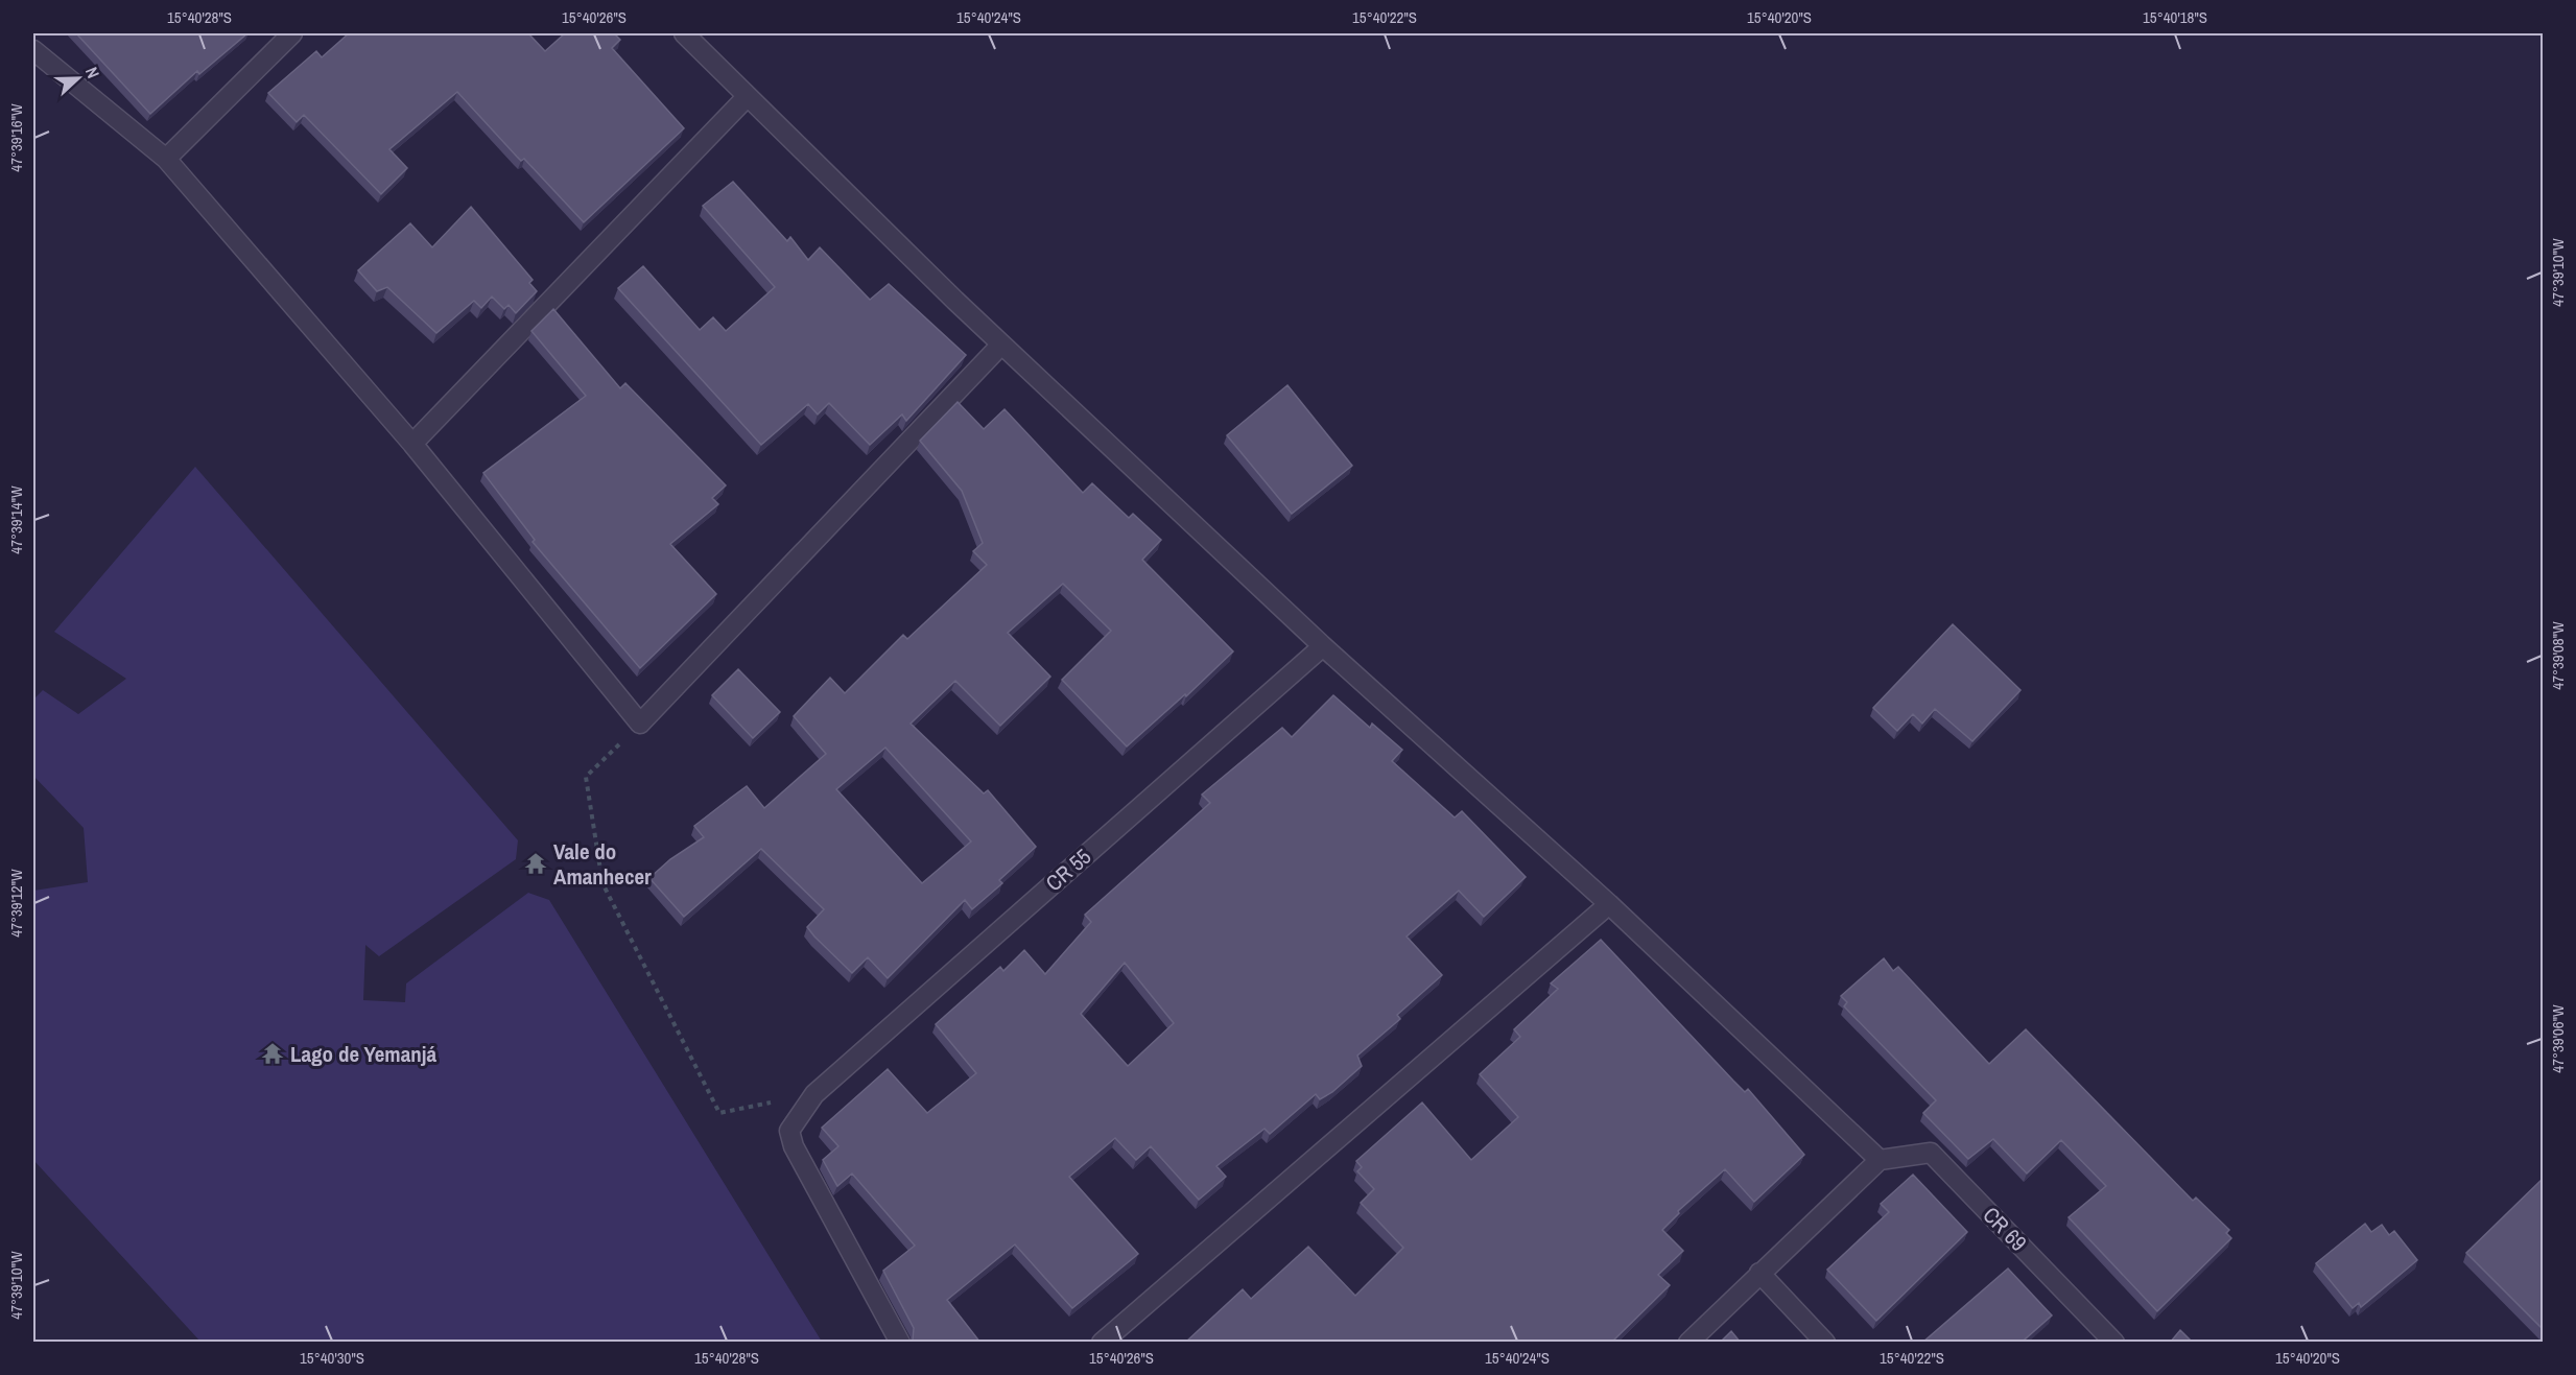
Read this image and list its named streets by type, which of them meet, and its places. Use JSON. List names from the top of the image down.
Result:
{
  "streets": {
    "street": ["CR 55", "CR 69"]
  },
  "places": {
    "temple": ["Vale do Amanhecer", "Lago de Yemanjá"]
  },
  "north": "right",
  "coordinates": [
    "15°40'28\"S",
    "15°40'26\"S",
    "15°40'24\"S",
    "15°40'22\"S",
    "15°40'20\"S",
    "15°40'18\"S",
    "47°39'16\"W",
    "47°39'10\"W",
    "47°39'14\"W",
    "47°39'08\"W",
    "47°39'12\"W",
    "47°39'06\"W",
    "15°40'30\"S"
  ]
}
